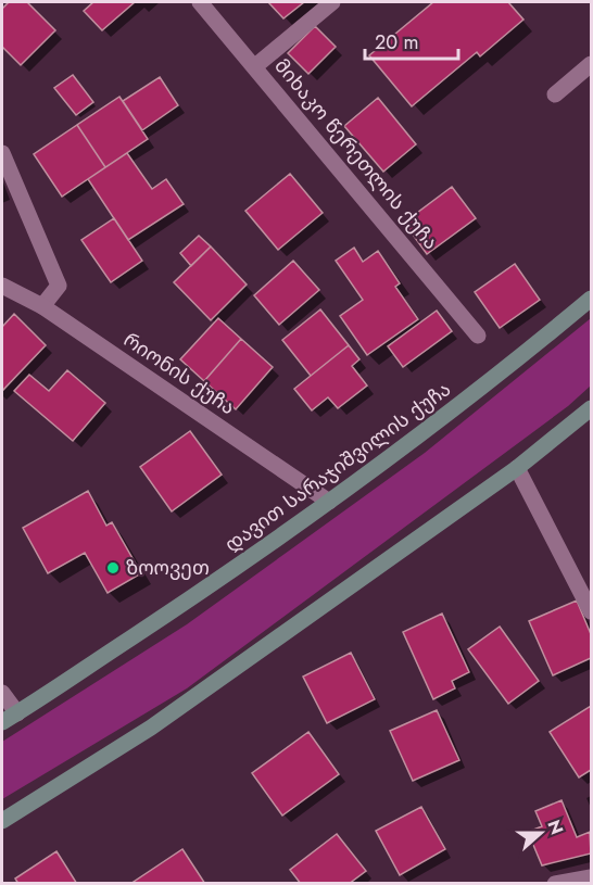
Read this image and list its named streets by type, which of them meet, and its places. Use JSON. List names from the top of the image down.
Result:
{
  "streets": {
    "main road": ["დავით სარაჯიშვილის ქუჩა"],
    "street": ["მიხაკო წერეთლის ქუჩა", "რიონის ქუჩა"]
  },
  "crossings": [
    ["რიონის ქუჩა", "დავით სარაჯიშვილის ქუჩა"]
  ],
  "places": ["ზოოვეთ"],
  "scale_bar": "20 m",
  "north": "right"
}
